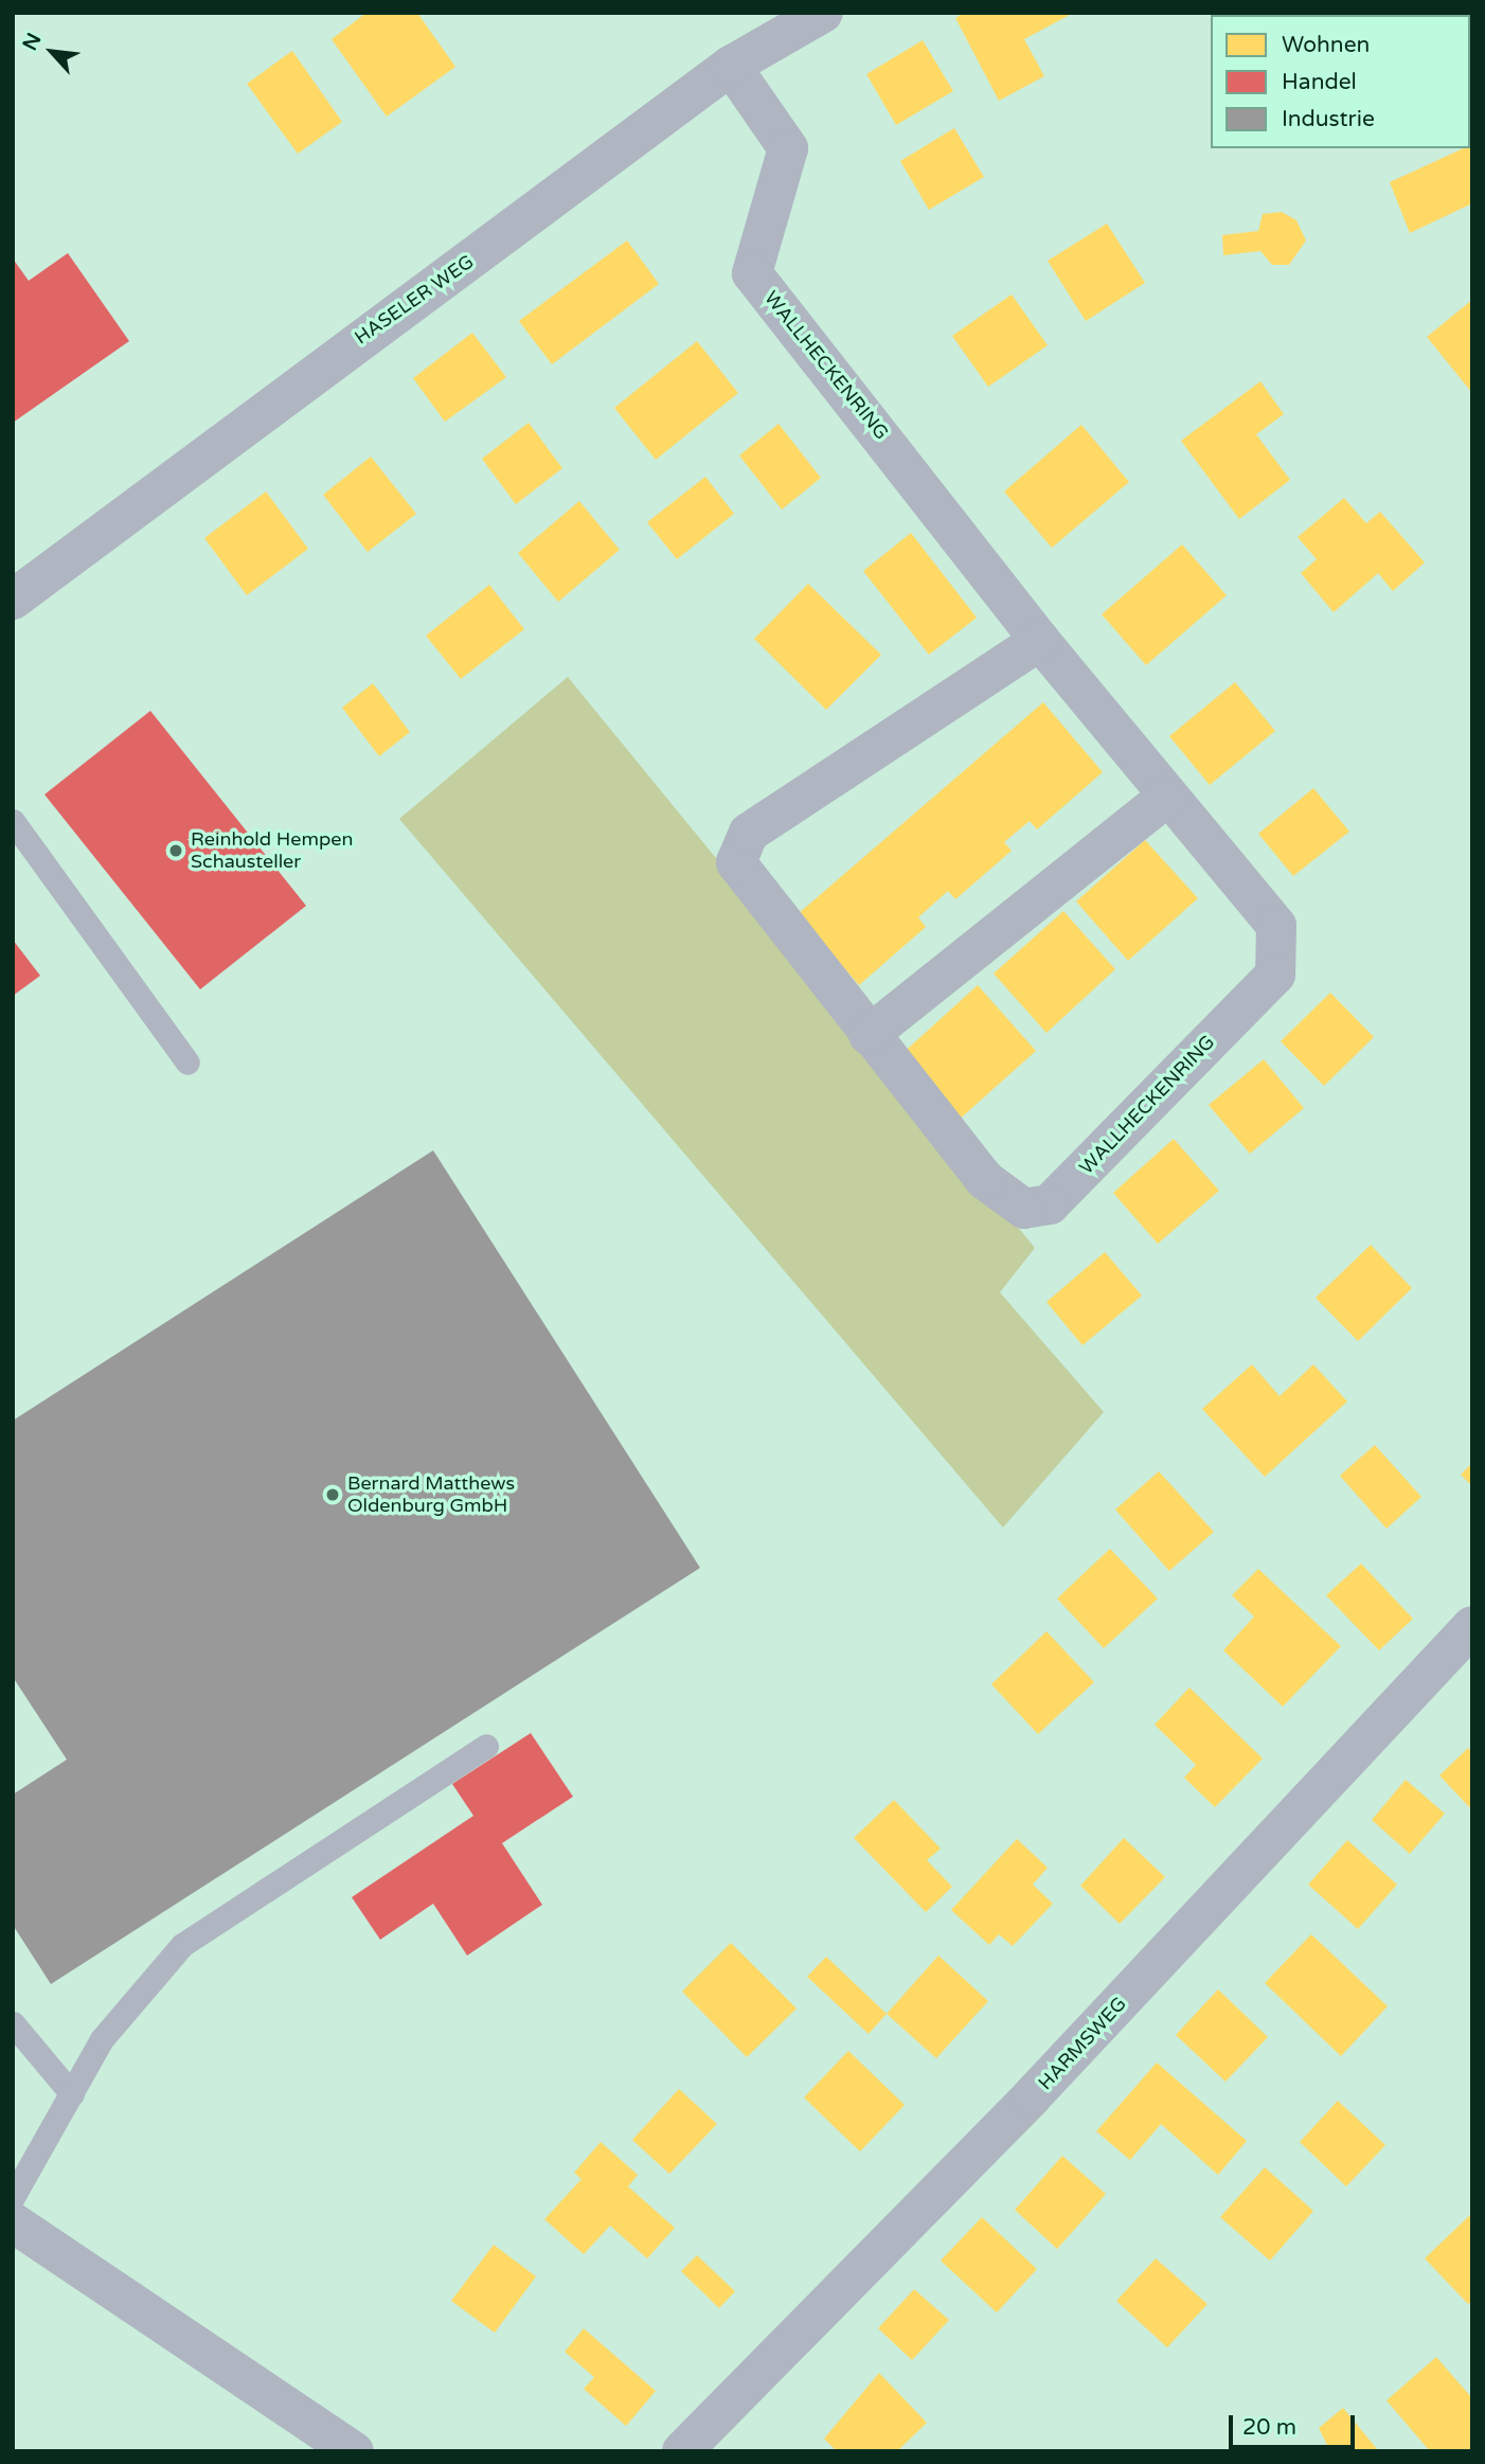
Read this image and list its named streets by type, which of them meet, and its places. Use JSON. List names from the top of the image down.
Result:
{
  "streets": {
    "street": ["HASELER WEG", "WALLHECKENRING", "HARMSWEG"]
  },
  "crossings": [
    ["HASELER WEG", "WALLHECKENRING"]
  ],
  "places": ["Reinhold Hempen Schausteller", "Bernard Matthews Oldenburg GmbH"],
  "legend": ["Wohnen", "Handel", "Industrie"],
  "scale_bar": "20 m",
  "north": "top left"
}
